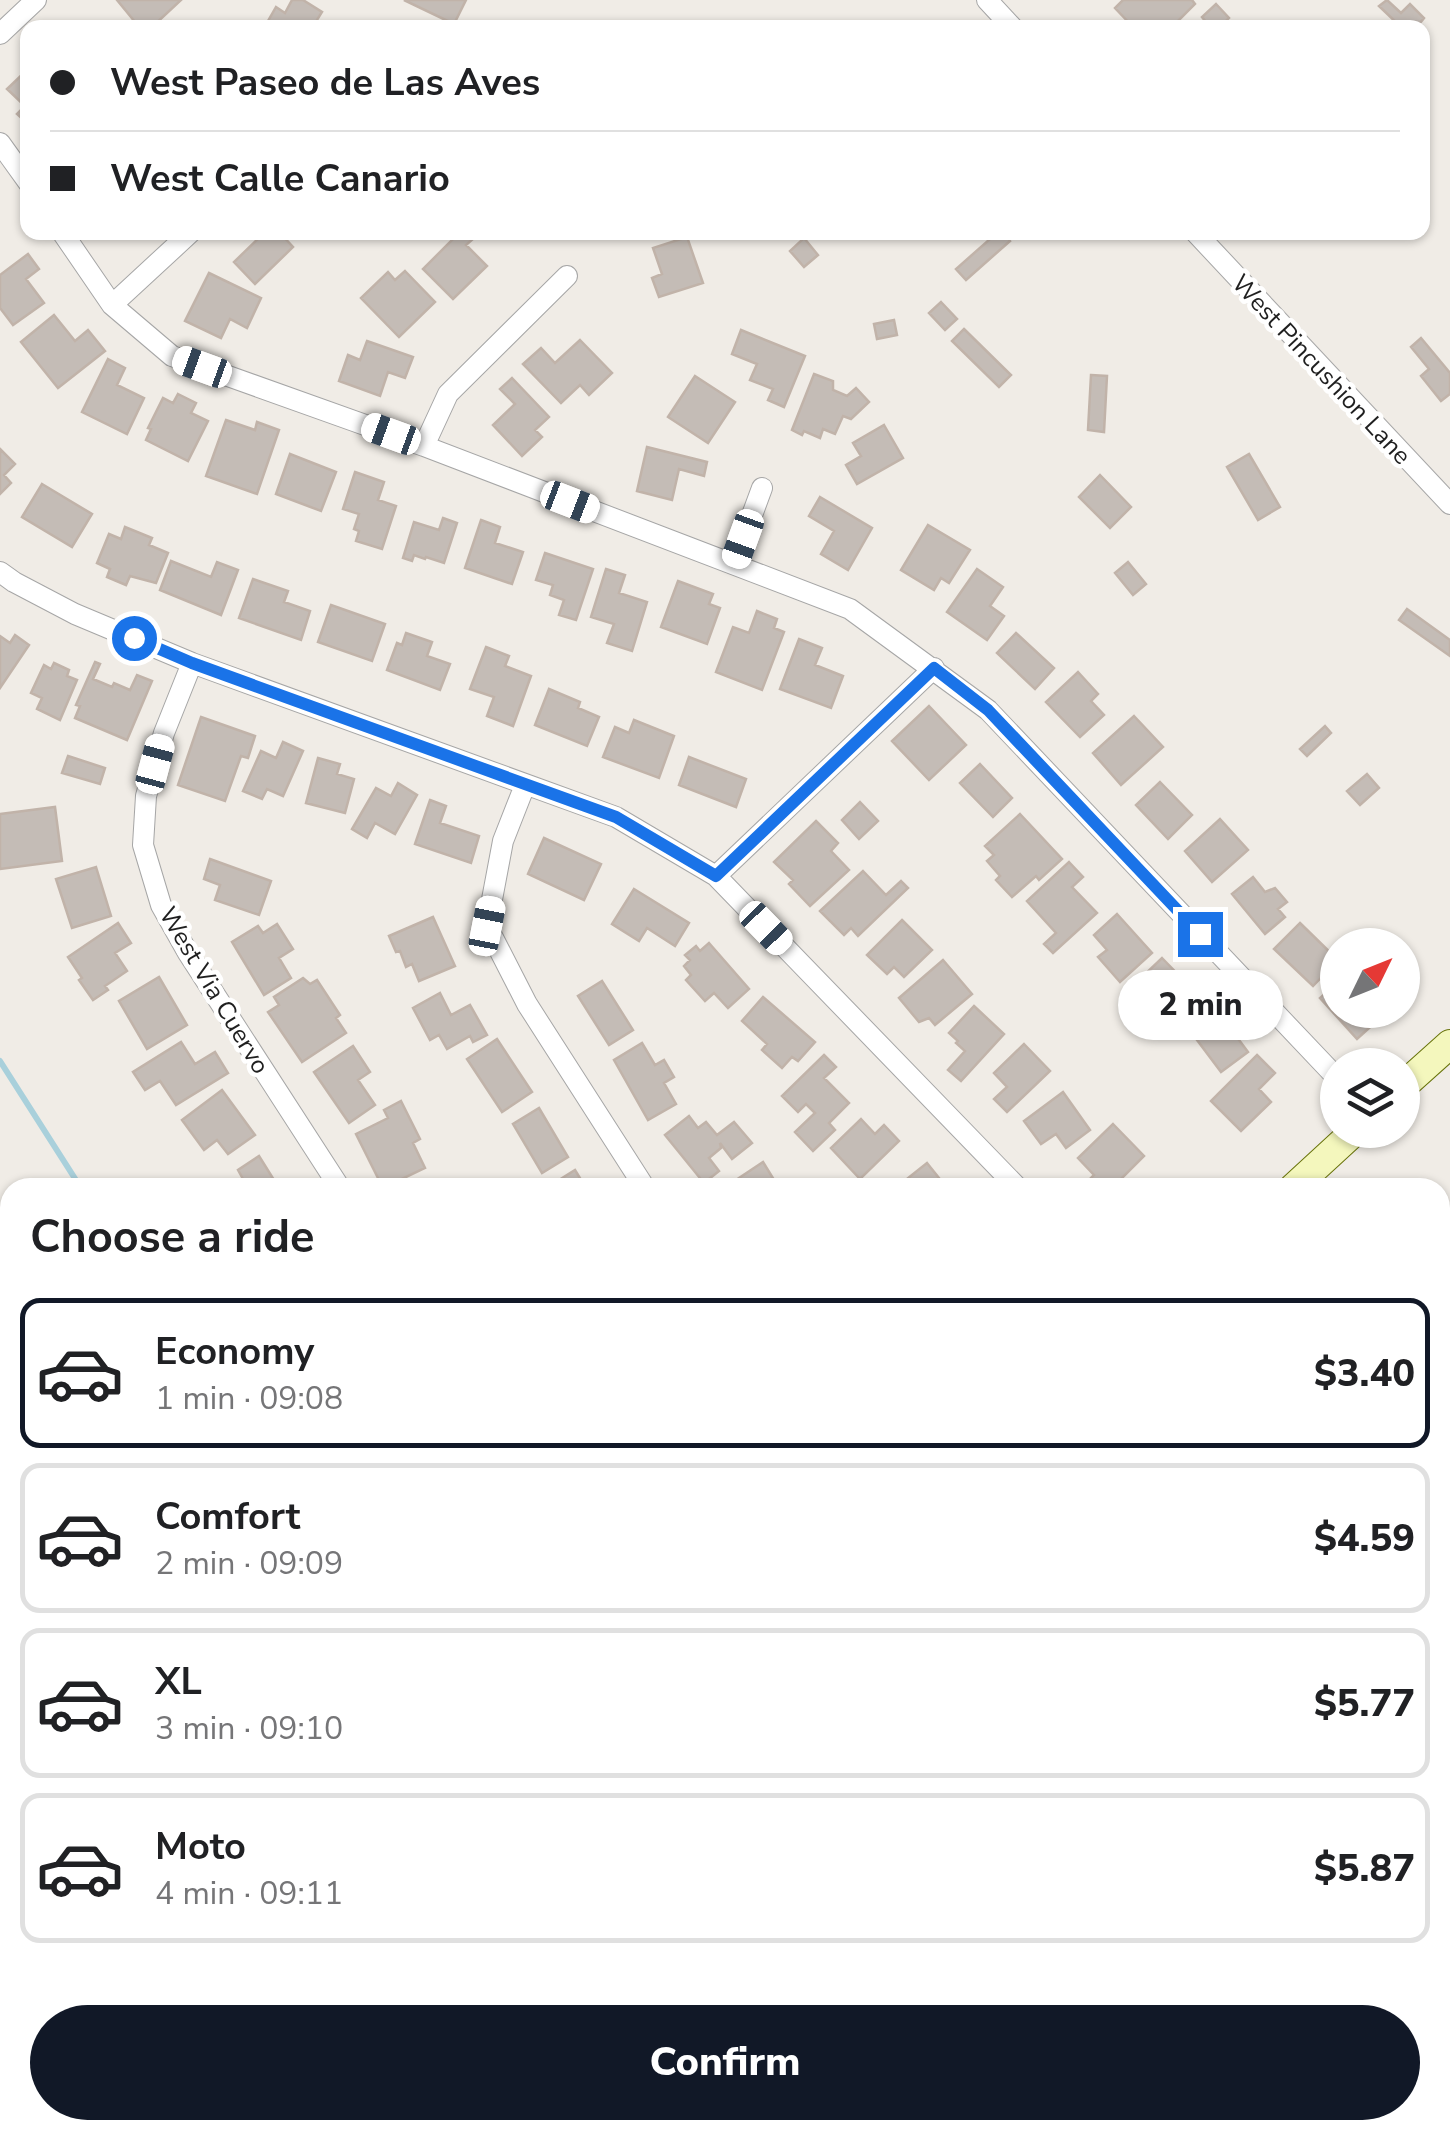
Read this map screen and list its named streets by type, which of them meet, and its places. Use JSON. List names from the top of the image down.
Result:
{
  "streets": {
    "street": ["West Pincushion Lane", "West Via Cuervo"]
  },
  "north": "top right",
  "page": {
    "banner": ["West Paseo de Las Aves", "West Calle Canario"],
    "bubble": "2 min",
    "heading": "Choose a ride",
    "list": [
      {
        "name": "Economy",
        "note": "1 min · 09:08",
        "value": "$3.40"
      },
      {
        "name": "Comfort",
        "note": "2 min · 09:09",
        "value": "$4.59"
      },
      {
        "name": "XL",
        "note": "3 min · 09:10",
        "value": "$5.77"
      },
      {
        "name": "Moto",
        "note": "4 min · 09:11",
        "value": "$5.87"
      }
    ],
    "buttons": "Confirm"
  }
}
